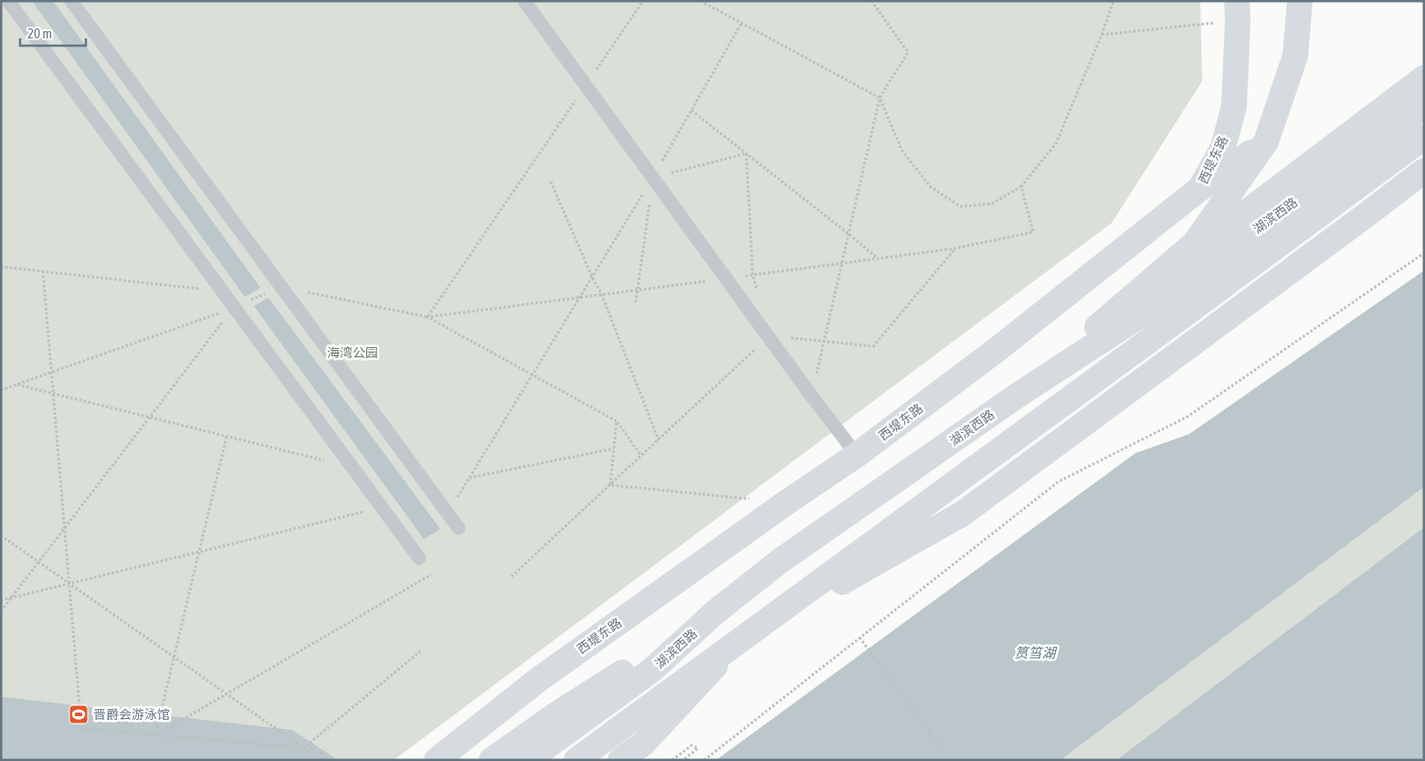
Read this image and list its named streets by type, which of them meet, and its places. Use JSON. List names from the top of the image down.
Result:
{
  "streets": {
    "main road": ["西堤东路", "湖滨西路"]
  },
  "water": ["筼筜湖"],
  "parks": ["海湾公园"],
  "places": {
    "sports": ["晋爵会游泳馆"]
  },
  "scale_bar": "20 m"
}
